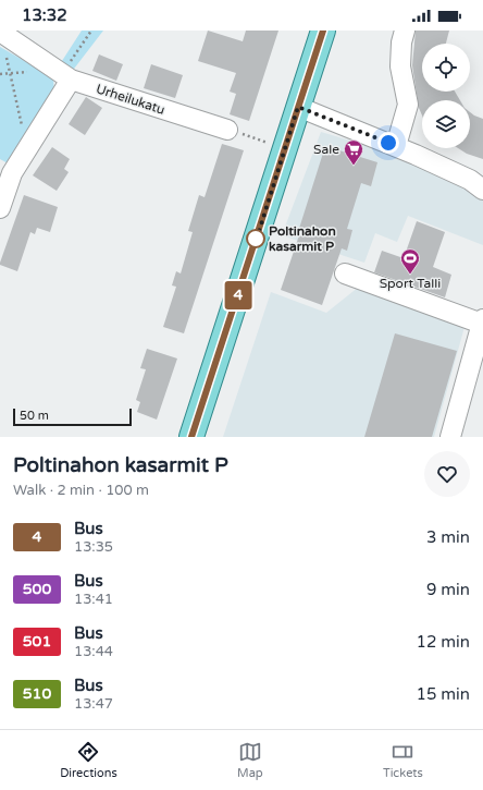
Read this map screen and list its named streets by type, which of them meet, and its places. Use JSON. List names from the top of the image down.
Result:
{
  "streets": {
    "street": ["Urheilukatu"]
  },
  "places": {
    "supermarket": ["Sale"],
    "other": ["Poltinahon kasarmit P"],
    "sports": ["Sport Talli"]
  },
  "lines": ["bus line 4"],
  "scale_bar": "50 m",
  "page": {
    "status": "13:32",
    "on_map": "4",
    "scale": "50 m",
    "heading": ["Poltinahon kasarmit P", "Walk · 2 min · 100 m"],
    "list": [
      {
        "mark": "4",
        "name": "Bus",
        "note": "13:35",
        "value": "3 min"
      },
      {
        "mark": "500",
        "name": "Bus",
        "note": "13:41",
        "value": "9 min"
      },
      {
        "mark": "501",
        "name": "Bus",
        "note": "13:44",
        "value": "12 min"
      },
      {
        "mark": "510",
        "name": "Bus",
        "note": "13:47",
        "value": "15 min"
      }
    ],
    "tabs": ["Directions", "Map", "Tickets"]
  }
}
